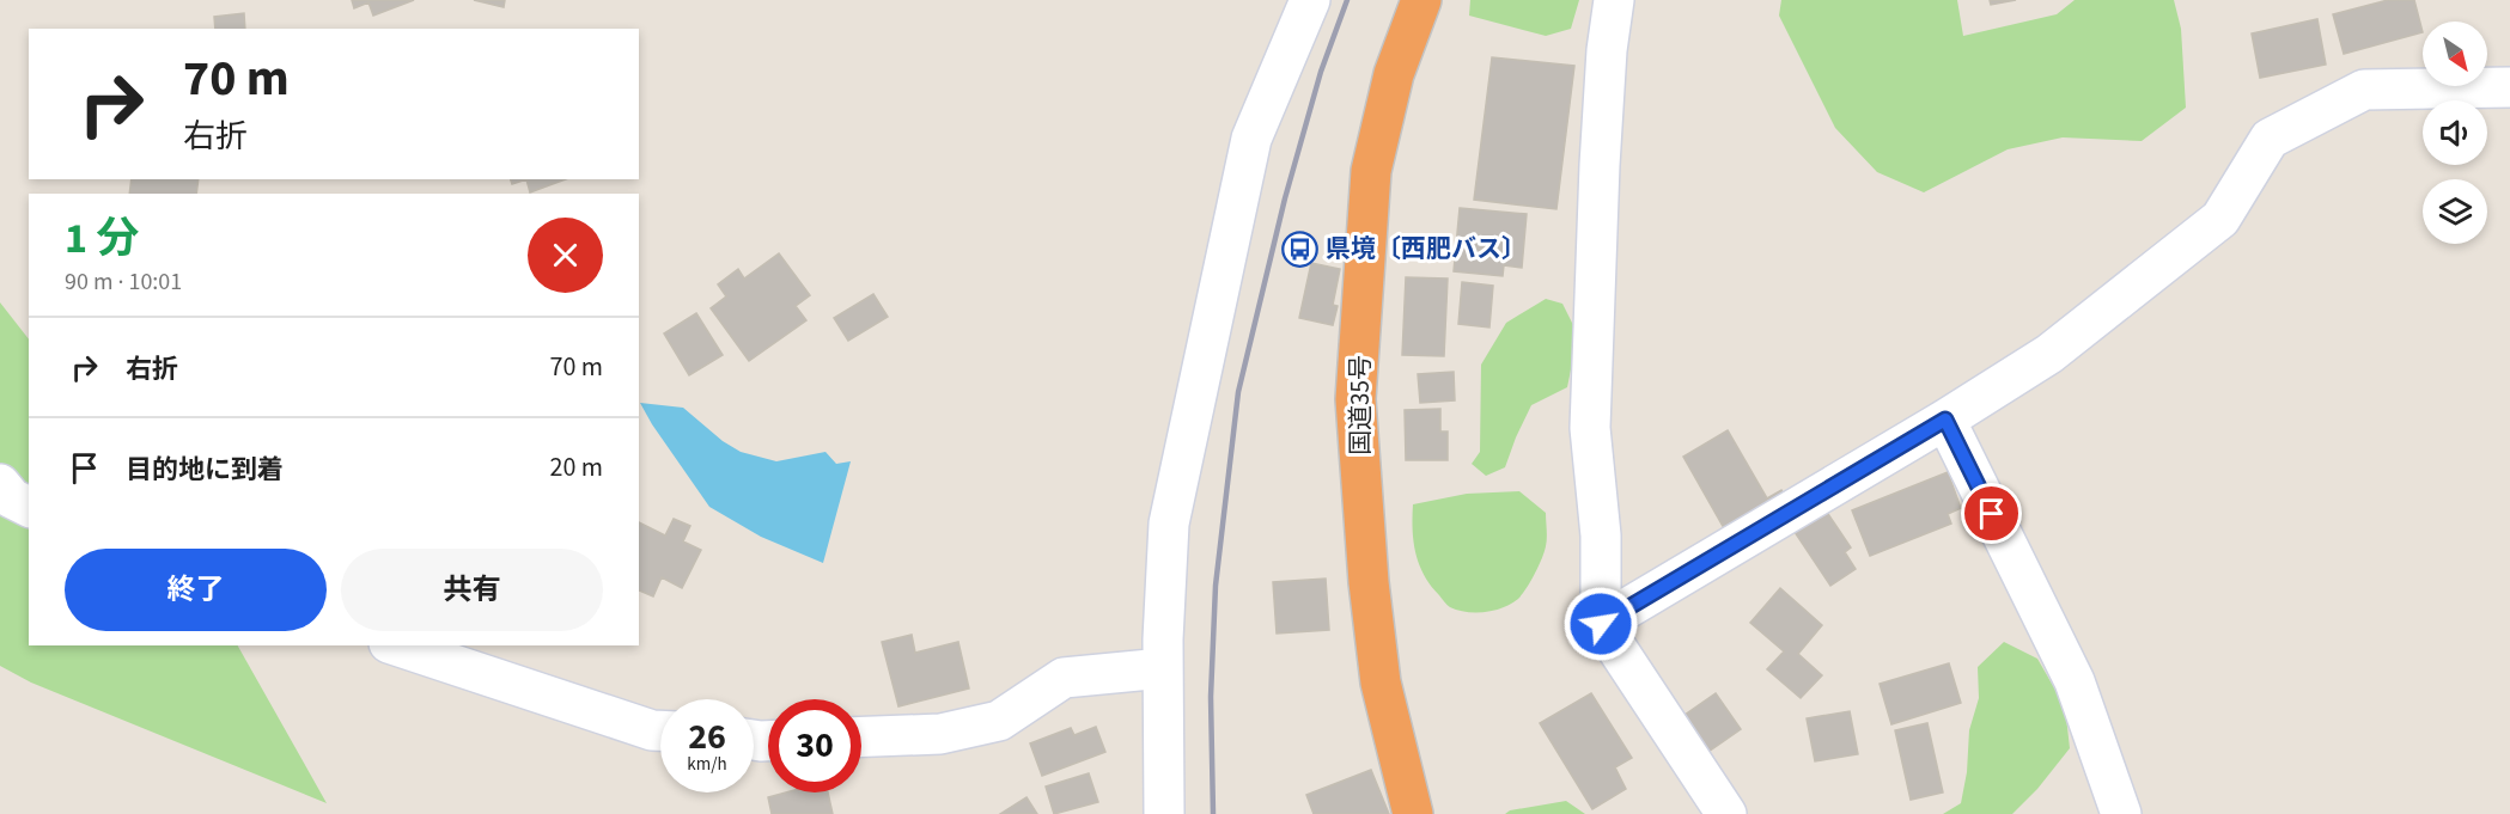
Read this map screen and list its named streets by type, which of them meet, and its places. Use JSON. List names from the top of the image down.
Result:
{
  "streets": {
    "highway": ["国道35号"]
  },
  "places": {
    "bus stop": ["県境〔西肥バス〕"]
  },
  "north": "bottom right",
  "page": {
    "turn": ["70 m", "右折"],
    "heading": ["1 分", "90 m · 10:01"],
    "list": [
      {
        "name": "右折",
        "value": "70 m"
      },
      {
        "name": "目的地に到着",
        "value": "20 m"
      }
    ],
    "buttons": ["終了", "共有"],
    "speed": "26 km/h",
    "limit": "30"
  }
}
